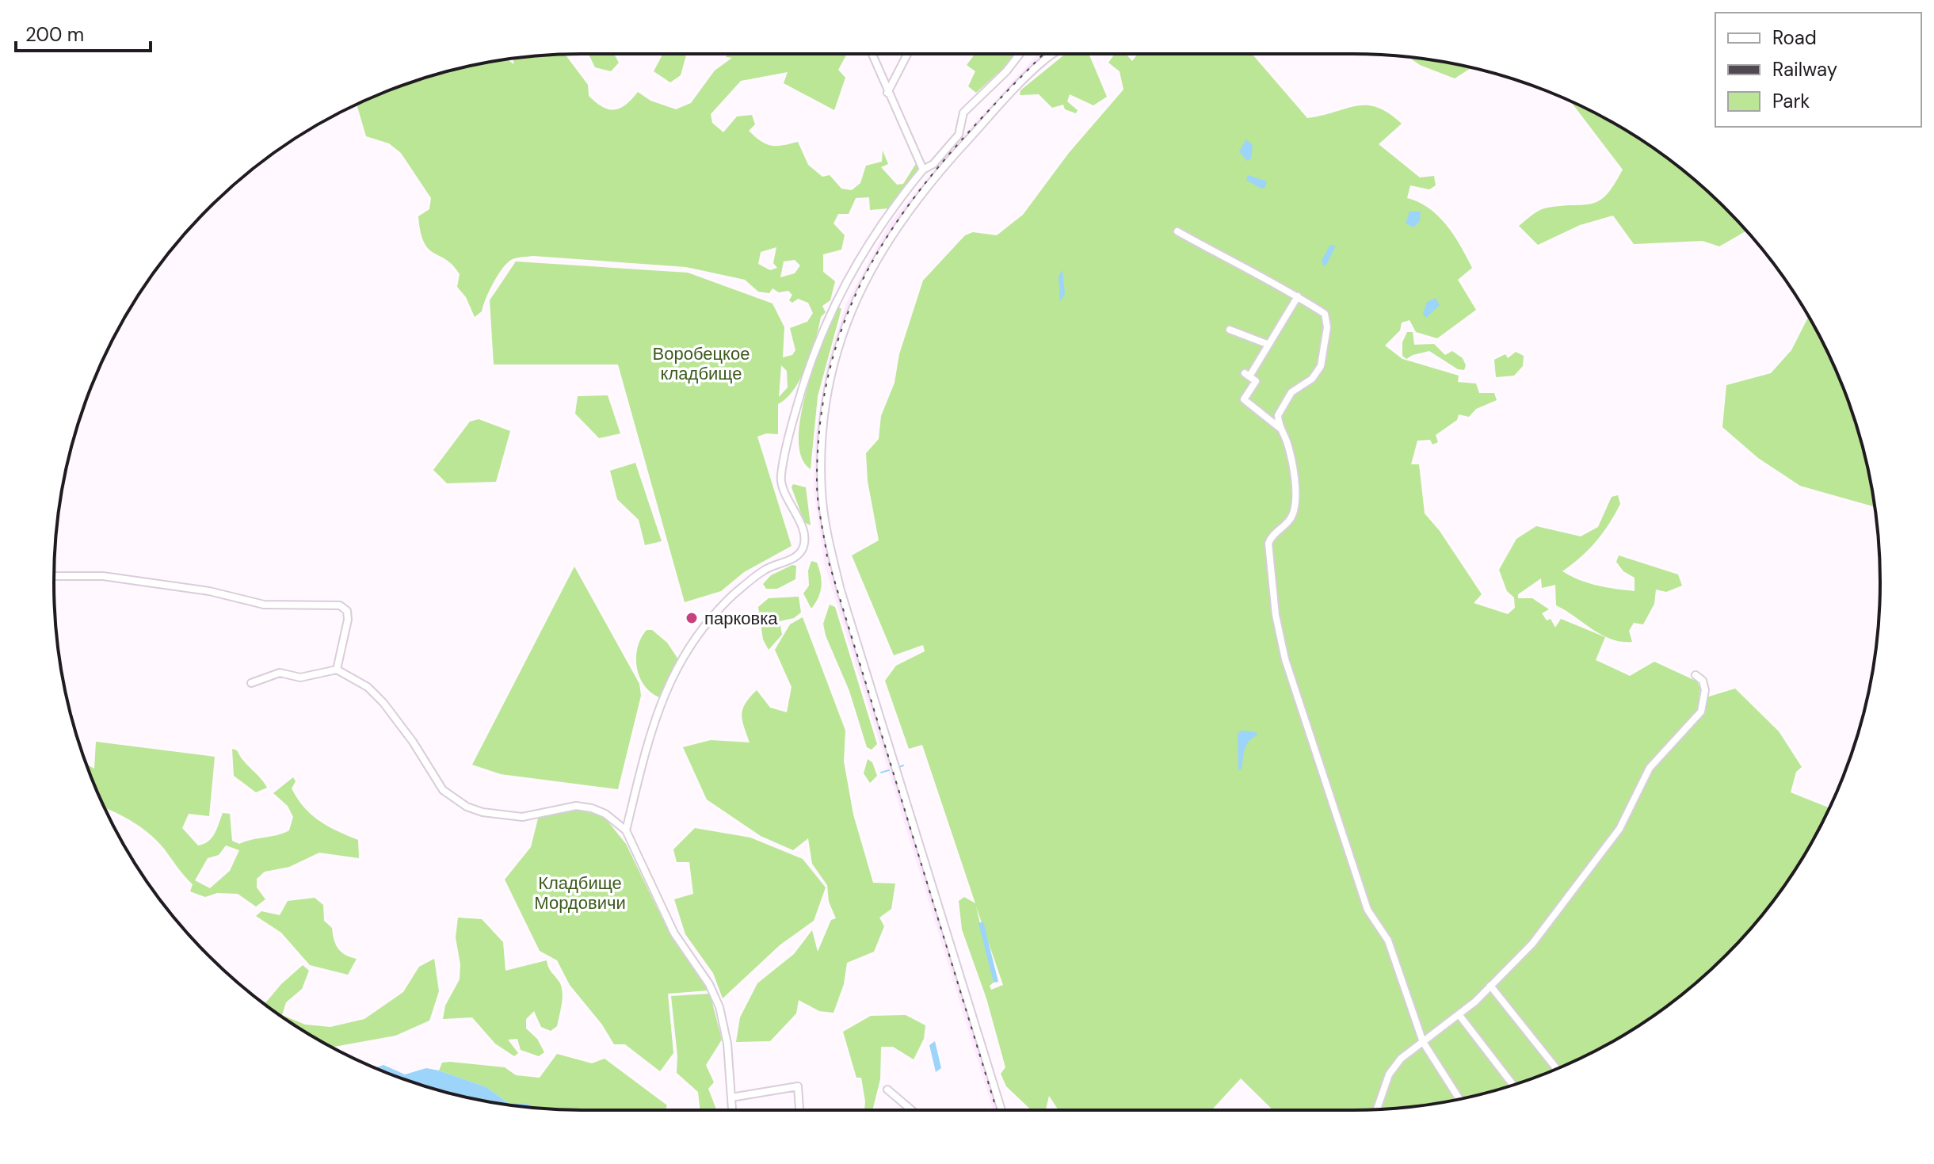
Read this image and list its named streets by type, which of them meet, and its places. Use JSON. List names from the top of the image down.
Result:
{
  "parks": ["Воробецкое кладбище", "Кладбище Мордовичи"],
  "places": ["парковка"],
  "legend": ["Road", "Railway", "Park"],
  "scale_bar": "200 m"
}
